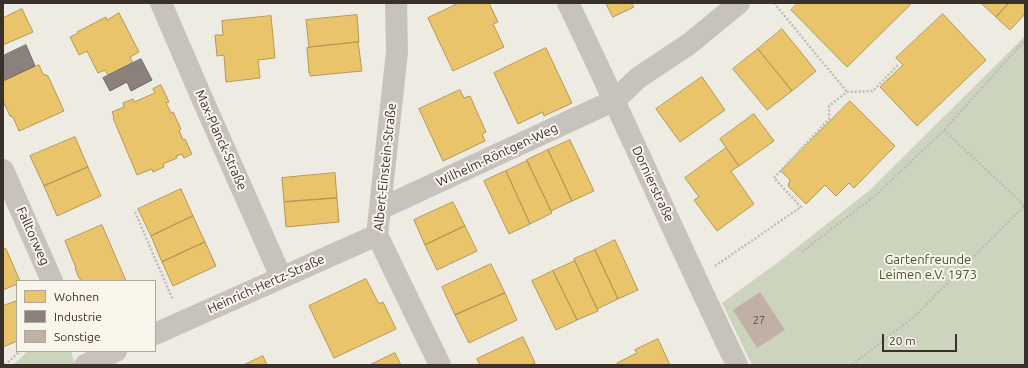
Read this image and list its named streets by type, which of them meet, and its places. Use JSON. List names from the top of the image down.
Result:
{
  "streets": {
    "street": [
      "Max-Planck-Straße",
      "Wilhelm-Röntgen-Weg",
      "Albert-Einstein-Straße",
      "Dornierstraße",
      "Falltorweg",
      "Heinrich-Hertz-Straße"
    ]
  },
  "crossings": [
    ["Max-Planck-Straße", "Heinrich-Hertz-Straße"],
    ["Wilhelm-Röntgen-Weg", "Albert-Einstein-Straße"],
    ["Wilhelm-Röntgen-Weg", "Dornierstraße"],
    ["Albert-Einstein-Straße", "Heinrich-Hertz-Straße"]
  ],
  "parks": ["Gartenfreunde Leimen e.V. 1973"],
  "house_numbers": ["27"],
  "legend": ["Wohnen", "Industrie", "Sonstige"],
  "scale_bar": "20 m"
}
